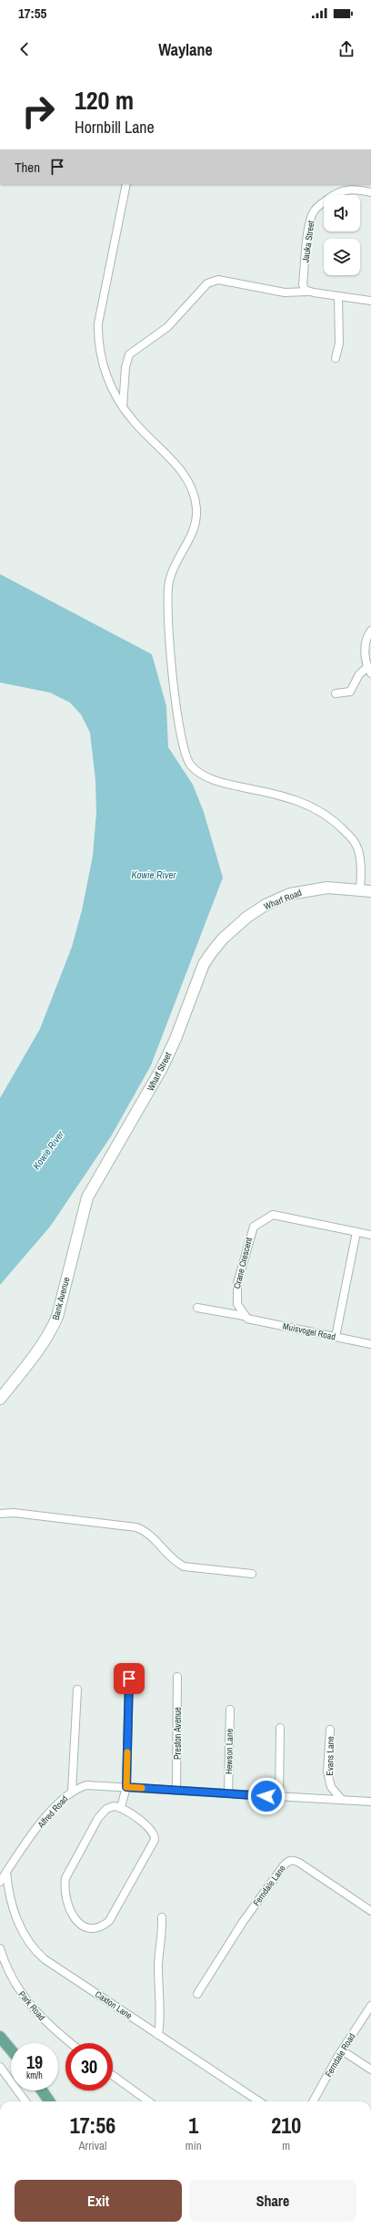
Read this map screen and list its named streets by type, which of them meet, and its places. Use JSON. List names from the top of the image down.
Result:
{
  "streets": {
    "street": [
      "Jauka Street",
      "Wharf Road",
      "Wharf Street",
      "Crane Crescent",
      "Bank Avenue",
      "Muisvogel Road",
      "Preston Avenue",
      "Hewson Lane",
      "Evans Lane",
      "Alfred Road",
      "Ferndale Lane",
      "Caxton Lane",
      "Park Road",
      "Ferndale Road"
    ]
  },
  "crossings": [
    ["Wharf Road", "Wharf Street"],
    ["Wharf Street", "Bank Avenue"],
    ["Crane Crescent", "Muisvogel Road"],
    ["Preston Avenue", "Alfred Road"],
    ["Hewson Lane", "Alfred Road"],
    ["Evans Lane", "Alfred Road"],
    ["Alfred Road", "Caxton Lane"]
  ],
  "water": ["Kowie River"],
  "page": {
    "status": "17:55",
    "header": "Waylane",
    "turn": ["120 m", "Hornbill Lane"],
    "then": "Then",
    "speed": "19 km/h",
    "limit": "30",
    "eta": [
      "17:56",
      "Arrival",
      "1",
      "min",
      "210",
      "m"
    ],
    "buttons": ["Exit", "Share"]
  }
}
